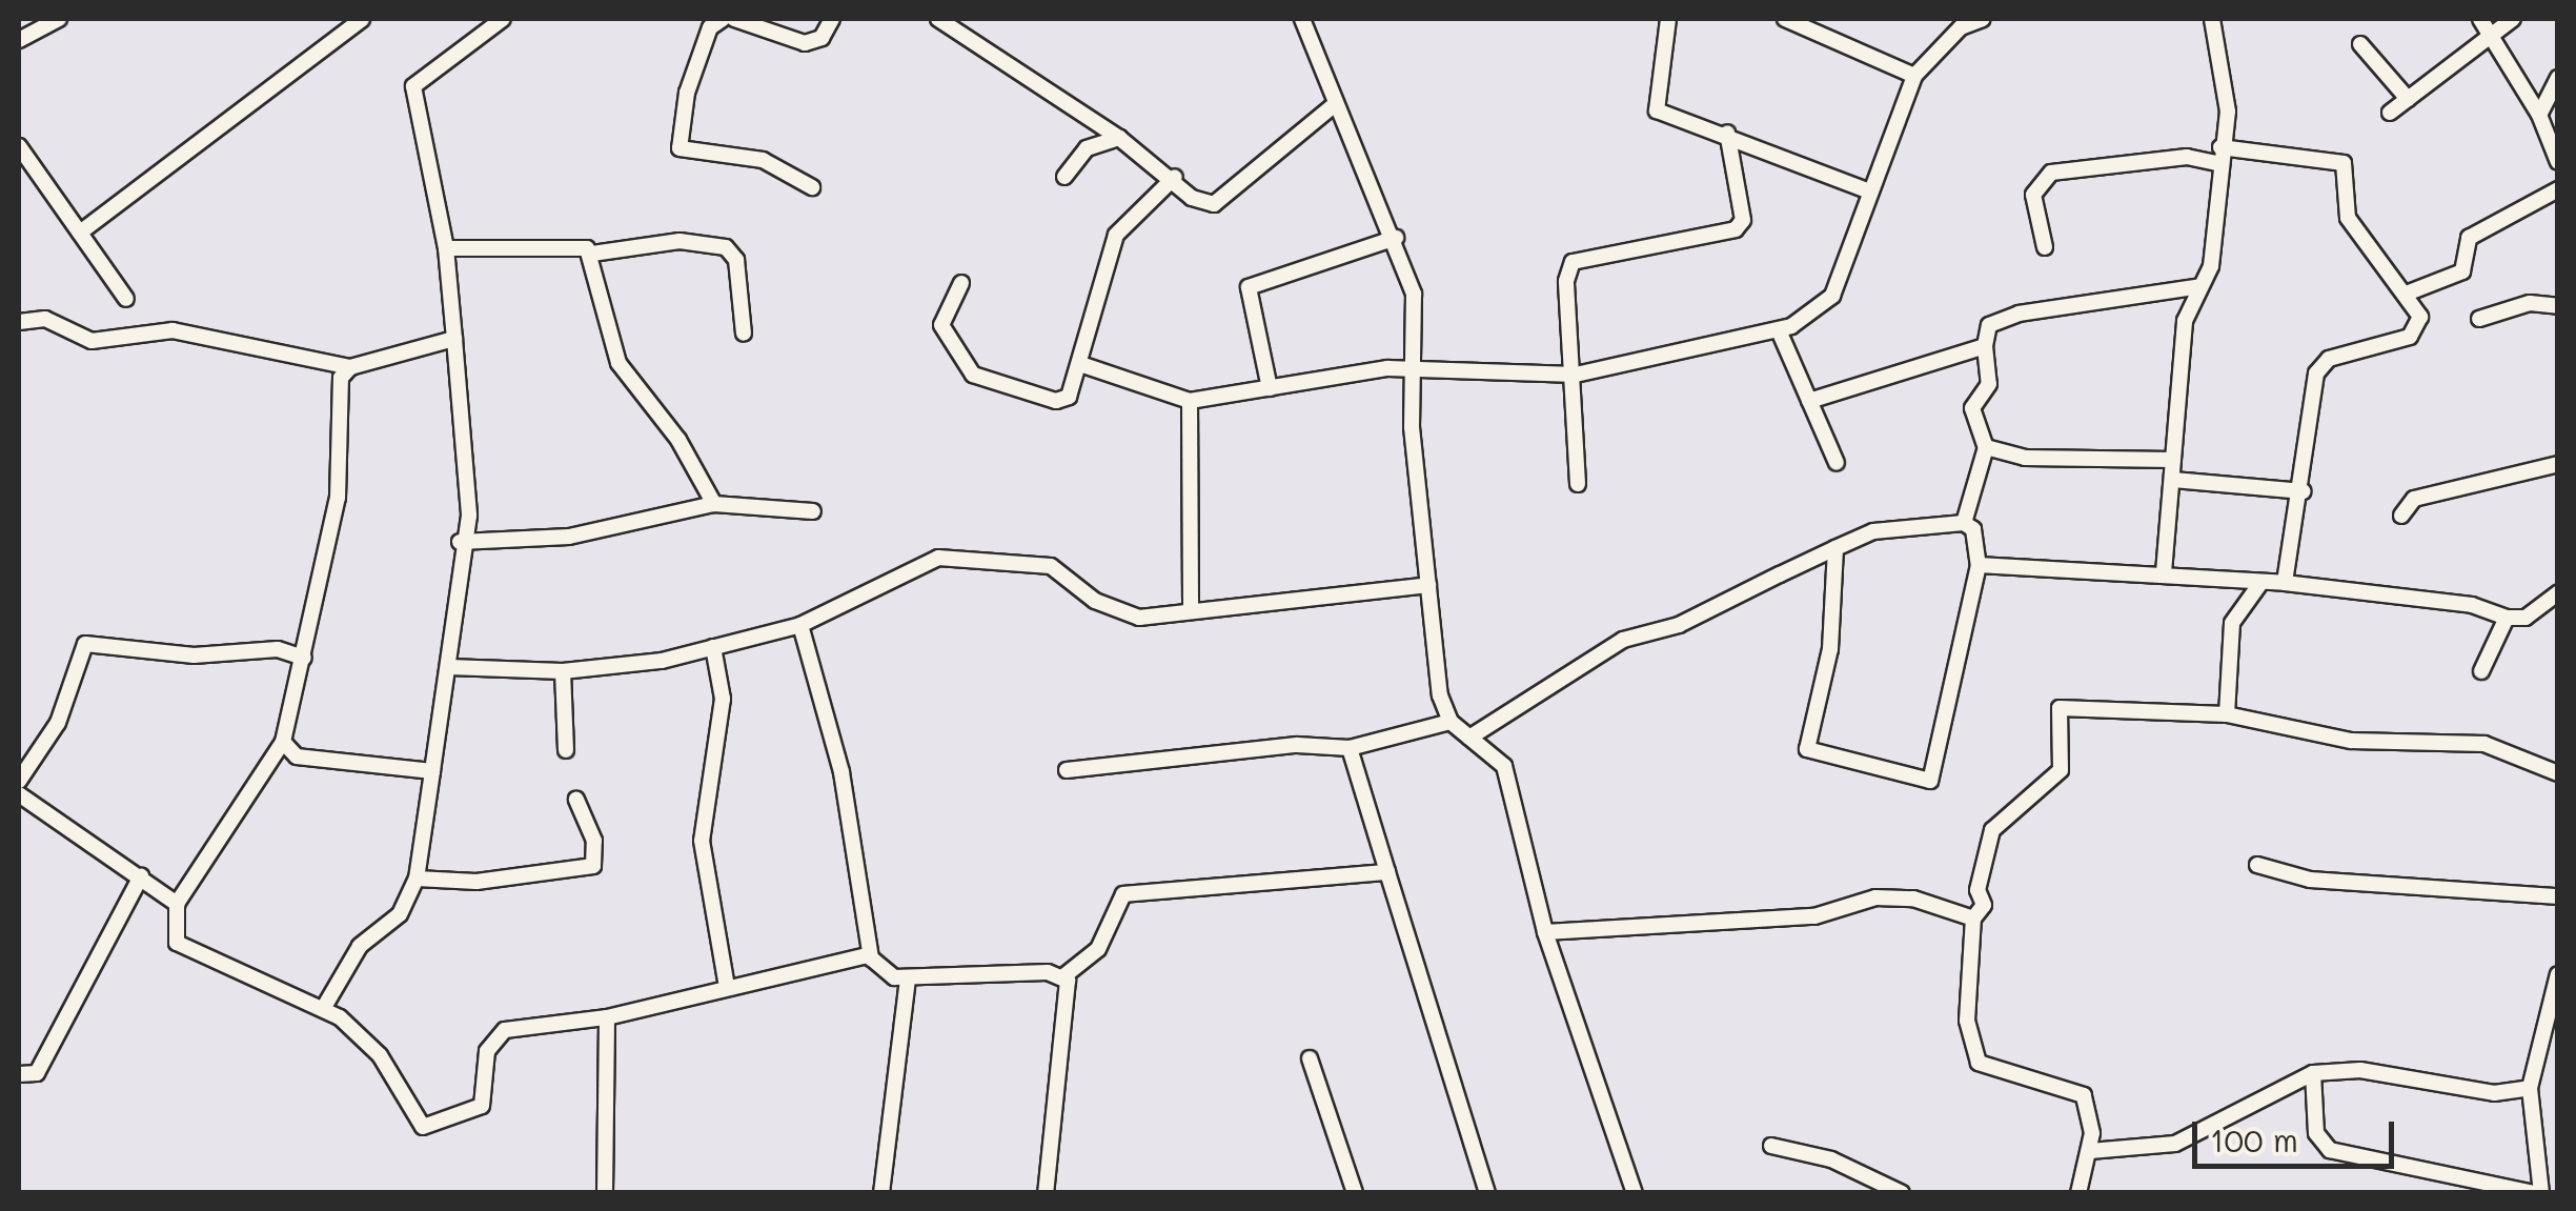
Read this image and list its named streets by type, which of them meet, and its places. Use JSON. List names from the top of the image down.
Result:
{
  "scale_bar": "100 m"
}
